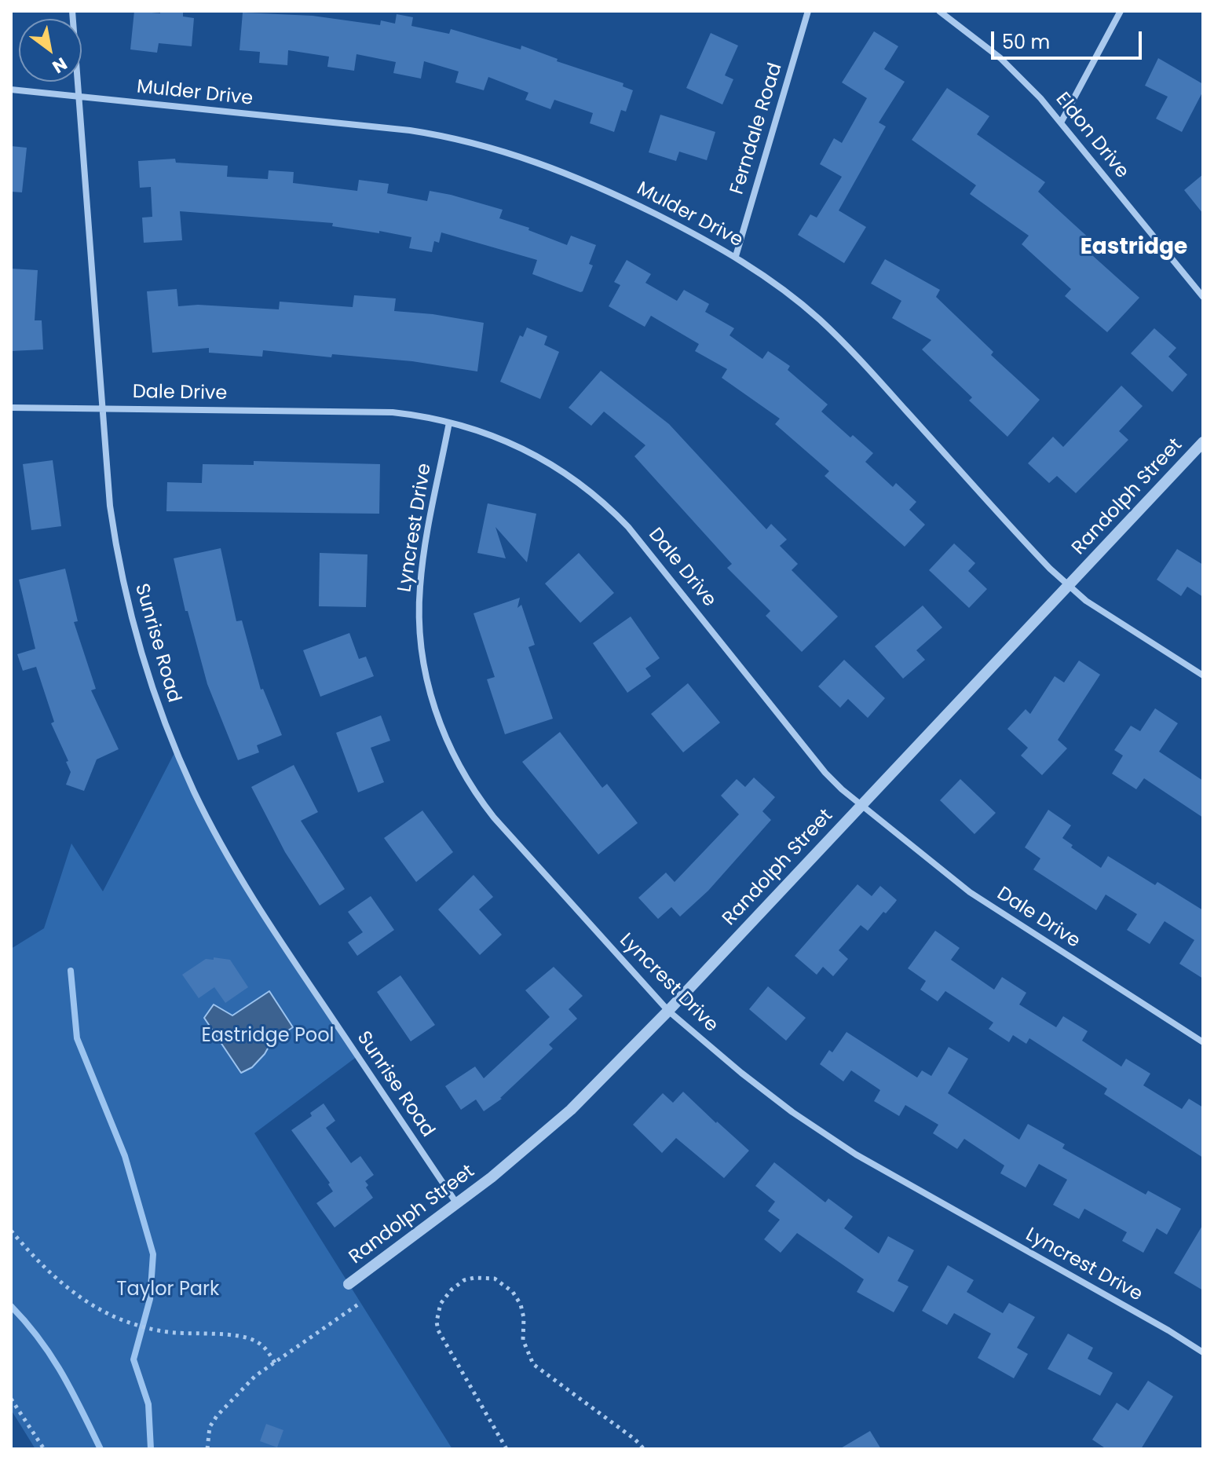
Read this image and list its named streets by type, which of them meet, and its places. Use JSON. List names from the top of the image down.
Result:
{
  "streets": {
    "street": [
      "Mulder Drive",
      "Ferndale Road",
      "Eldon Drive",
      "Dale Drive",
      "Randolph Street",
      "Lyncrest Drive",
      "Sunrise Road"
    ]
  },
  "crossings": [
    ["Mulder Drive", "Ferndale Road"],
    ["Mulder Drive", "Randolph Street"],
    ["Mulder Drive", "Sunrise Road"],
    ["Dale Drive", "Randolph Street"],
    ["Dale Drive", "Lyncrest Drive"],
    ["Dale Drive", "Sunrise Road"],
    ["Randolph Street", "Lyncrest Drive"],
    ["Randolph Street", "Sunrise Road"]
  ],
  "districts": ["Eastridge"],
  "parks": ["Eastridge Pool", "Taylor Park"],
  "scale_bar": "50 m",
  "north": "bottom right"
}
